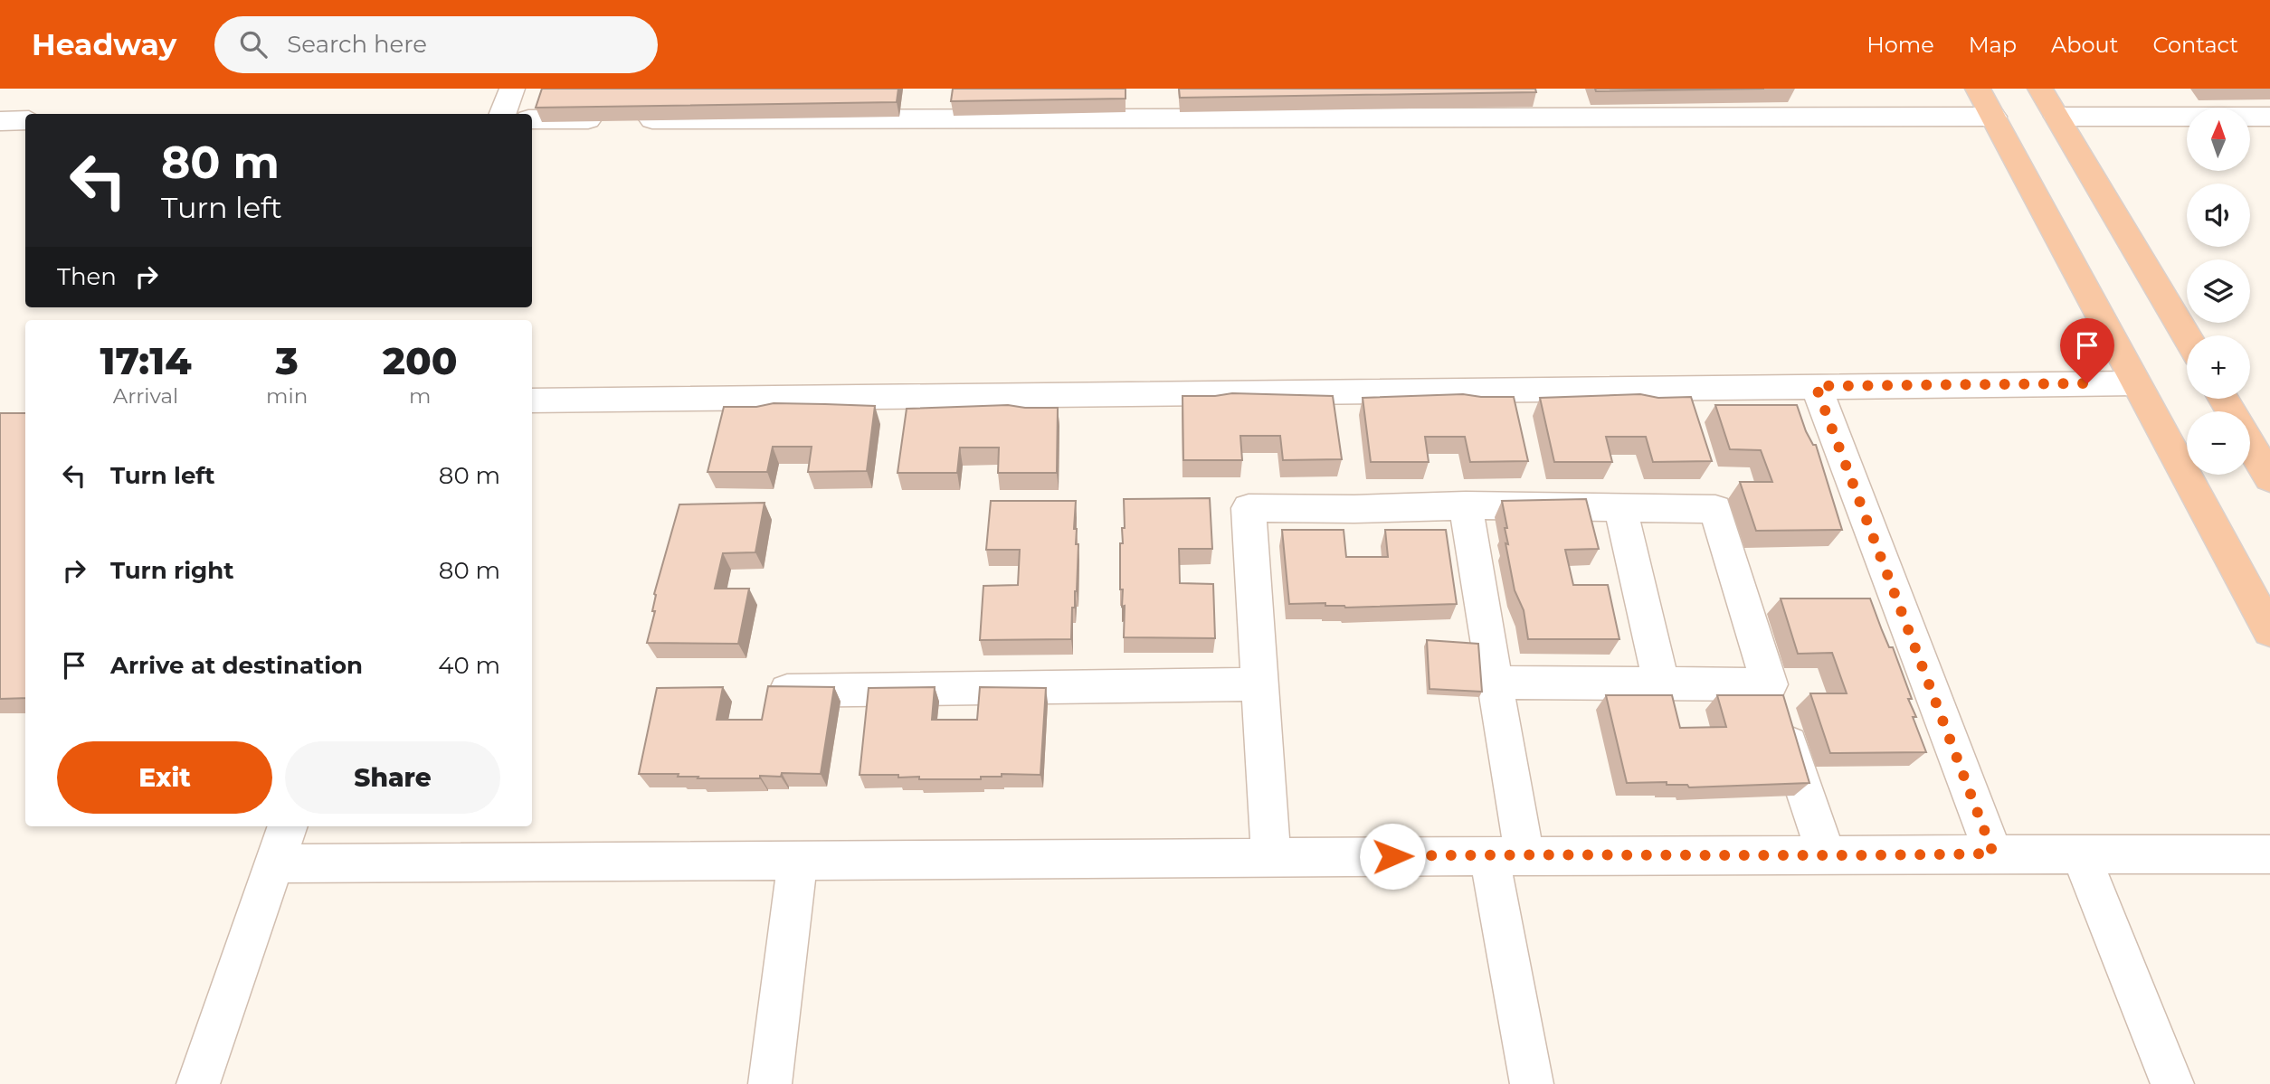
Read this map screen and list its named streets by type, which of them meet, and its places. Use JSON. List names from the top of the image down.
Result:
{
  "north": "top",
  "page": {
    "header": "Headway",
    "search": "Search here",
    "nav": [
      "Home",
      "Map",
      "About",
      "Contact"
    ],
    "map_buttons": ["+", "−"],
    "turn": ["80 m", "Turn left"],
    "then": "Then",
    "eta": [
      "17:14",
      "Arrival",
      "3",
      "min",
      "200",
      "m"
    ],
    "list": [
      {
        "name": "Turn left",
        "value": "80 m"
      },
      {
        "name": "Turn right",
        "value": "80 m"
      },
      {
        "name": "Arrive at destination",
        "value": "40 m"
      }
    ],
    "buttons": ["Exit", "Share"]
  }
}
